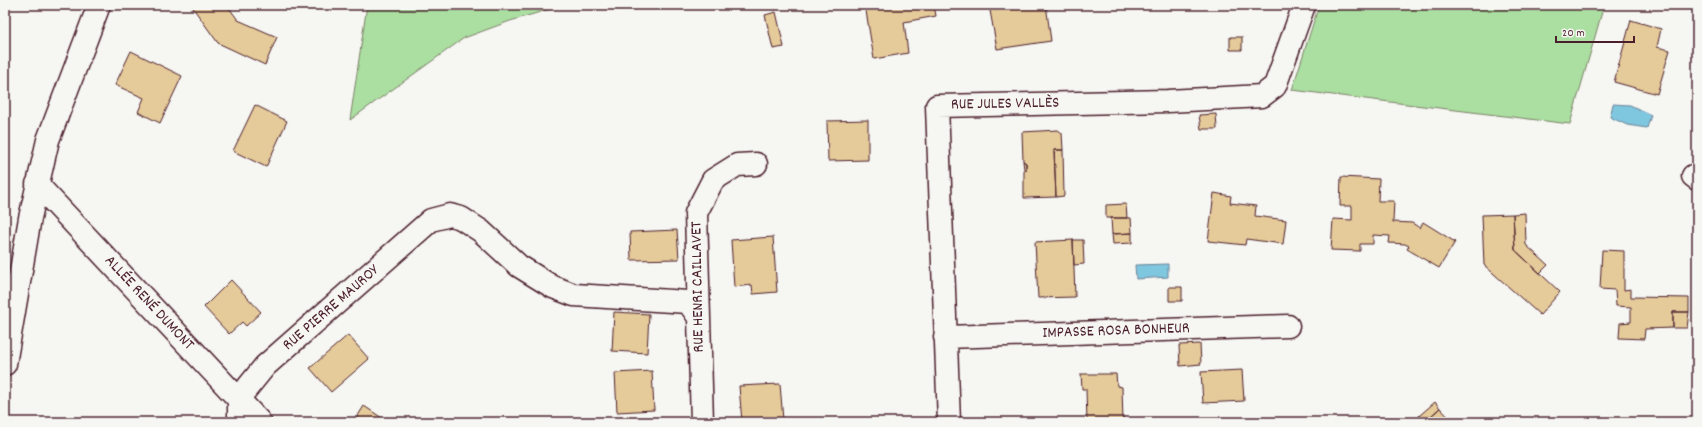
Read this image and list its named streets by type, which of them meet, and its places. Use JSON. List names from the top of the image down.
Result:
{
  "streets": {
    "street": [
      "RUE JULES VALLÈS",
      "RUE HENRI CAILLAVET",
      "ALLÉE RENÉ DUMONT",
      "RUE PIERRE MAUROY",
      "IMPASSE ROSA BONHEUR"
    ]
  },
  "crossings": [
    ["RUE JULES VALLÈS", "IMPASSE ROSA BONHEUR"],
    ["RUE HENRI CAILLAVET", "RUE PIERRE MAUROY"],
    ["ALLÉE RENÉ DUMONT", "RUE PIERRE MAUROY"]
  ],
  "scale_bar": "20 m"
}
